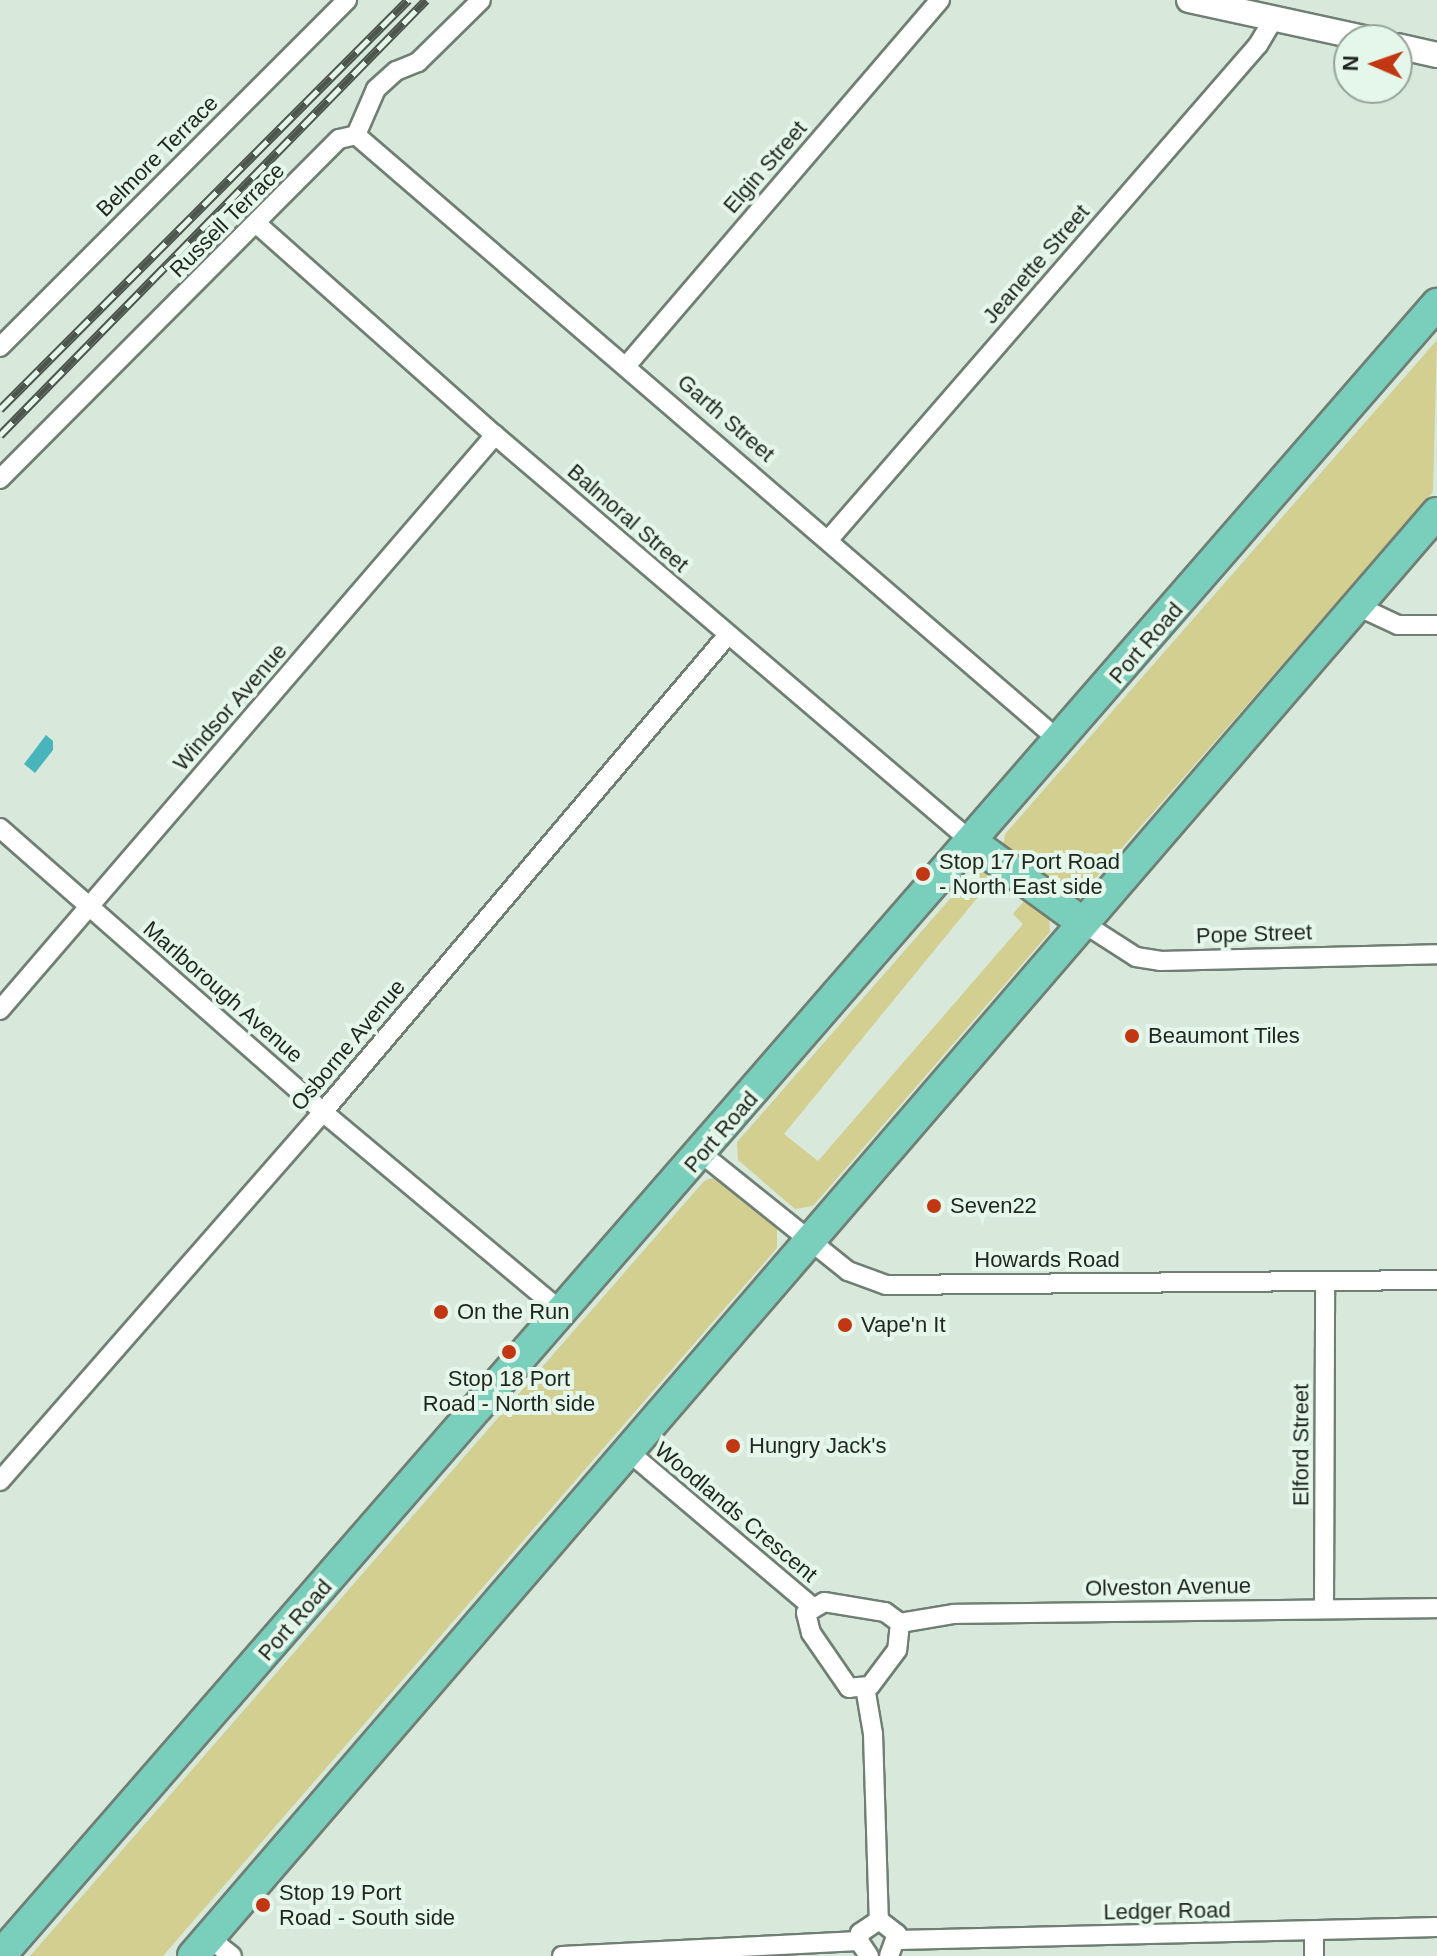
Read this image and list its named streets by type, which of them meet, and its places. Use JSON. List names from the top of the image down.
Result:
{
  "streets": {
    "highway": ["Port Road"],
    "street": [
      "Belmore Terrace",
      "Elgin Street",
      "Russell Terrace",
      "Jeanette Street",
      "Garth Street",
      "Balmoral Street",
      "Windsor Avenue",
      "Pope Street",
      "Marlborough Avenue",
      "Osborne Avenue",
      "Howards Road",
      "Elford Street",
      "Woodlands Crescent",
      "Olveston Avenue",
      "Ledger Road"
    ]
  },
  "crossings": [
    ["Elgin Street", "Garth Street"],
    ["Russell Terrace", "Garth Street"],
    ["Russell Terrace", "Balmoral Street"],
    ["Jeanette Street", "Garth Street"],
    ["Garth Street", "Port Road"],
    ["Balmoral Street", "Port Road"],
    ["Balmoral Street", "Windsor Avenue"],
    ["Balmoral Street", "Osborne Avenue"],
    ["Port Road", "Marlborough Avenue"],
    ["Port Road", "Howards Road"],
    ["Windsor Avenue", "Marlborough Avenue"],
    ["Marlborough Avenue", "Osborne Avenue"],
    ["Howards Road", "Elford Street"],
    ["Elford Street", "Olveston Avenue"],
    ["Woodlands Crescent", "Olveston Avenue"]
  ],
  "places": [
    "Stop 17 Port Road - North East side",
    "Beaumont Tiles",
    "Seven22",
    "On the Run",
    "Vape'n It",
    "Stop 18 Port Road - North side",
    "Hungry Jack's",
    "Stop 19 Port Road - South side"
  ],
  "north": "left"
}
